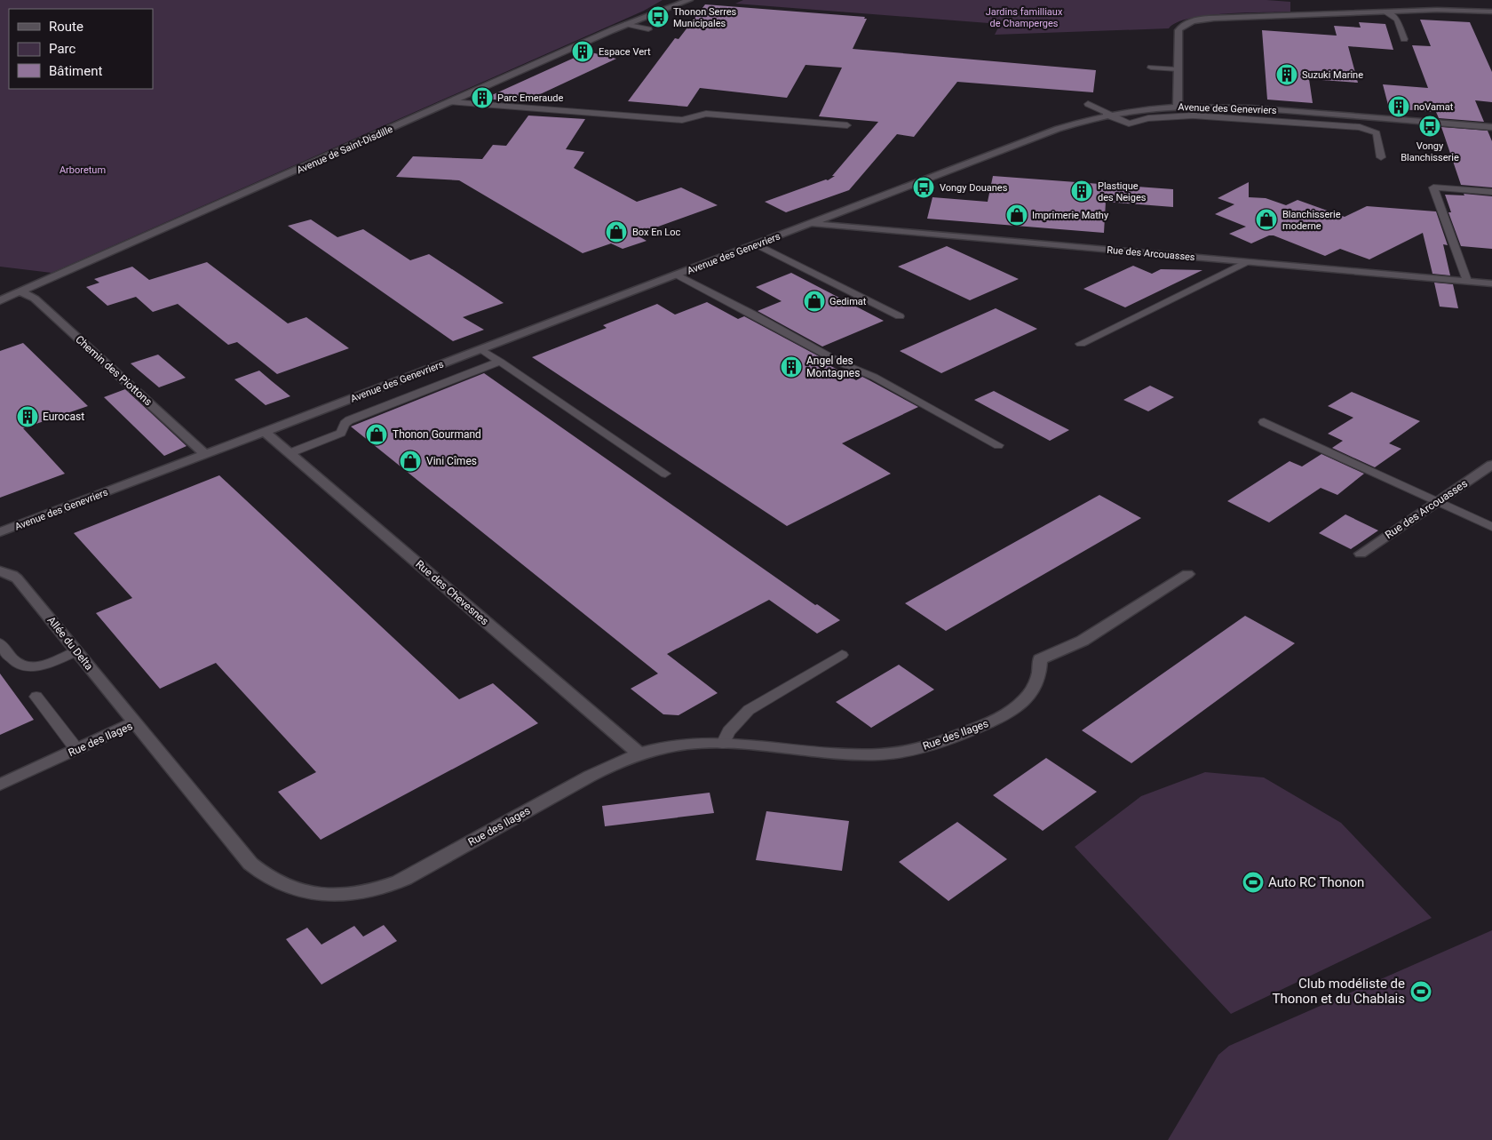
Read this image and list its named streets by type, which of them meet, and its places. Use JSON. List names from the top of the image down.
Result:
{
  "streets": {
    "street": [
      "Avenue des Genevriers",
      "Avenue de Saint-Disdille",
      "Rue des Arcouasses",
      "Chemin des Piottons",
      "Rue des Chevesnes",
      "Allée du Delta",
      "Rue des Ilages"
    ]
  },
  "crossings": [
    ["Avenue des Genevriers", "Rue des Arcouasses"],
    ["Avenue des Genevriers", "Chemin des Piottons"],
    ["Avenue des Genevriers", "Rue des Chevesnes"],
    ["Avenue de Saint-Disdille", "Chemin des Piottons"],
    ["Rue des Chevesnes", "Rue des Ilages"],
    ["Allée du Delta", "Rue des Ilages"]
  ],
  "parks": ["Jardins familliaux de Champerges", "Arboretum"],
  "places": {
    "bus stop": ["Thonon Serres Municipales", "Vongy Blanchisserie", "Vongy Douanes"],
    "building": [
      "Espace Vert",
      "Suzuki Marine",
      "Parc Emeraude",
      "noVamat",
      "Plastique des Neiges",
      "Angel des Montagnes",
      "Eurocast"
    ],
    "shop": [
      "Imprimerie Mathy",
      "Blanchisserie moderne",
      "Box En Loc",
      "Gedimat",
      "Thonon Gourmand",
      "Vini Cîmes"
    ],
    "sports": ["Auto RC Thonon", "Club modéliste de Thonon et du Chablais"]
  },
  "legend": ["Route", "Parc", "Bâtiment"]
}
